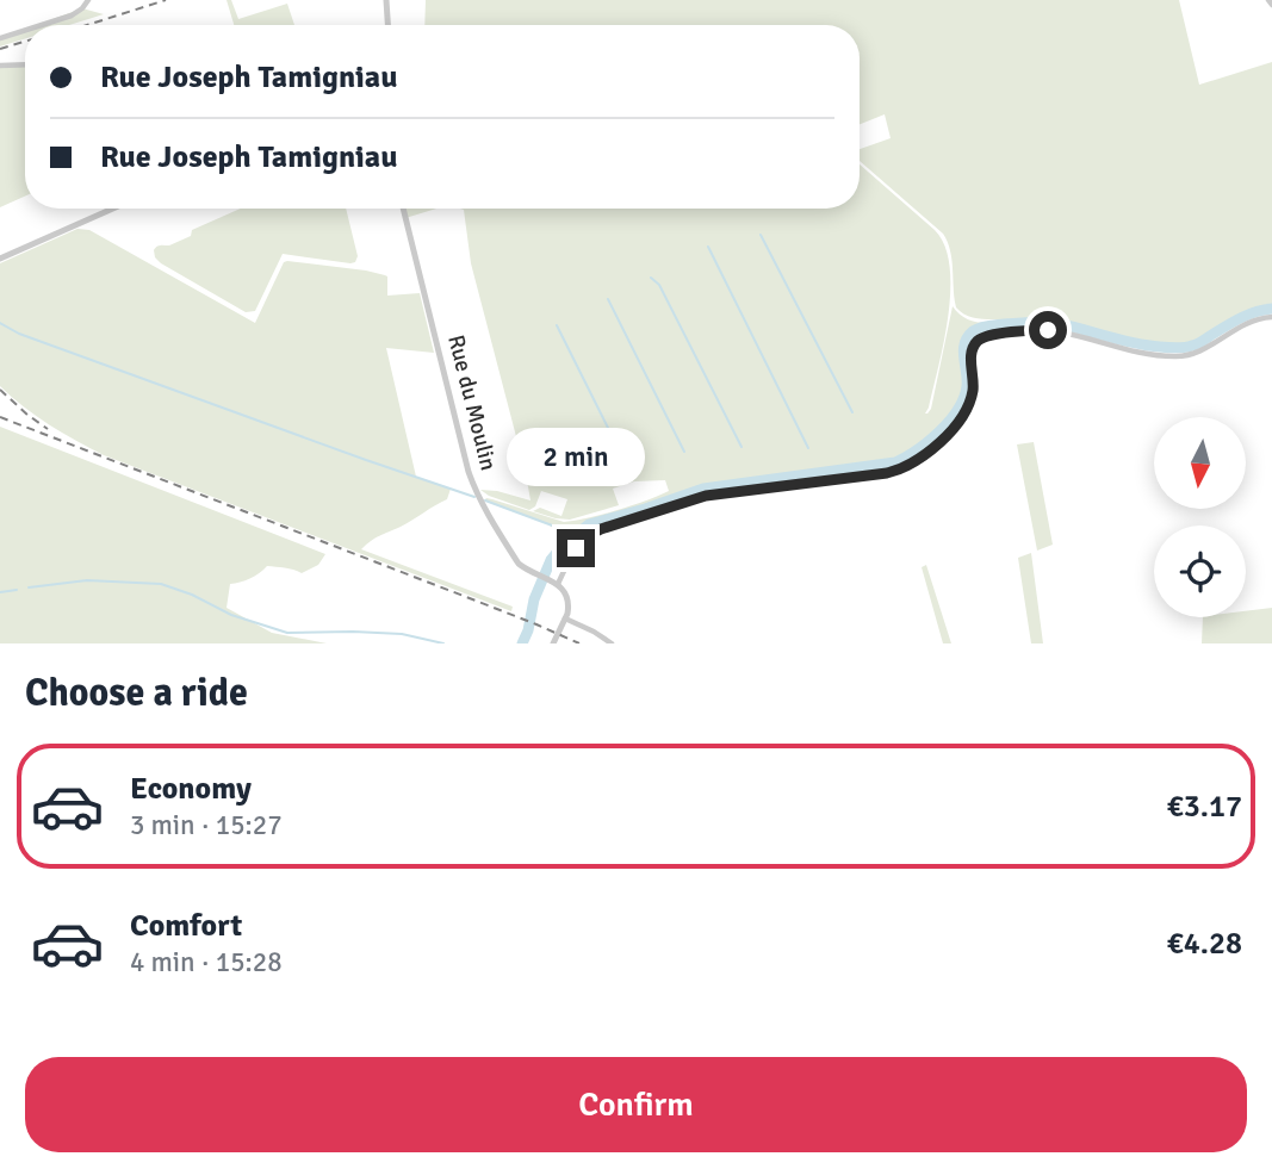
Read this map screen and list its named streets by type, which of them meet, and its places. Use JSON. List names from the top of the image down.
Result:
{
  "streets": {
    "street": ["Rue du Moulin"]
  },
  "north": "bottom",
  "page": {
    "banner": ["Rue Joseph Tamigniau", "Rue Joseph Tamigniau"],
    "bubble": "2 min",
    "heading": "Choose a ride",
    "list": [
      {
        "name": "Economy",
        "note": "3 min · 15:27",
        "value": "€3.17"
      },
      {
        "name": "Comfort",
        "note": "4 min · 15:28",
        "value": "€4.28"
      }
    ],
    "buttons": "Confirm"
  }
}
